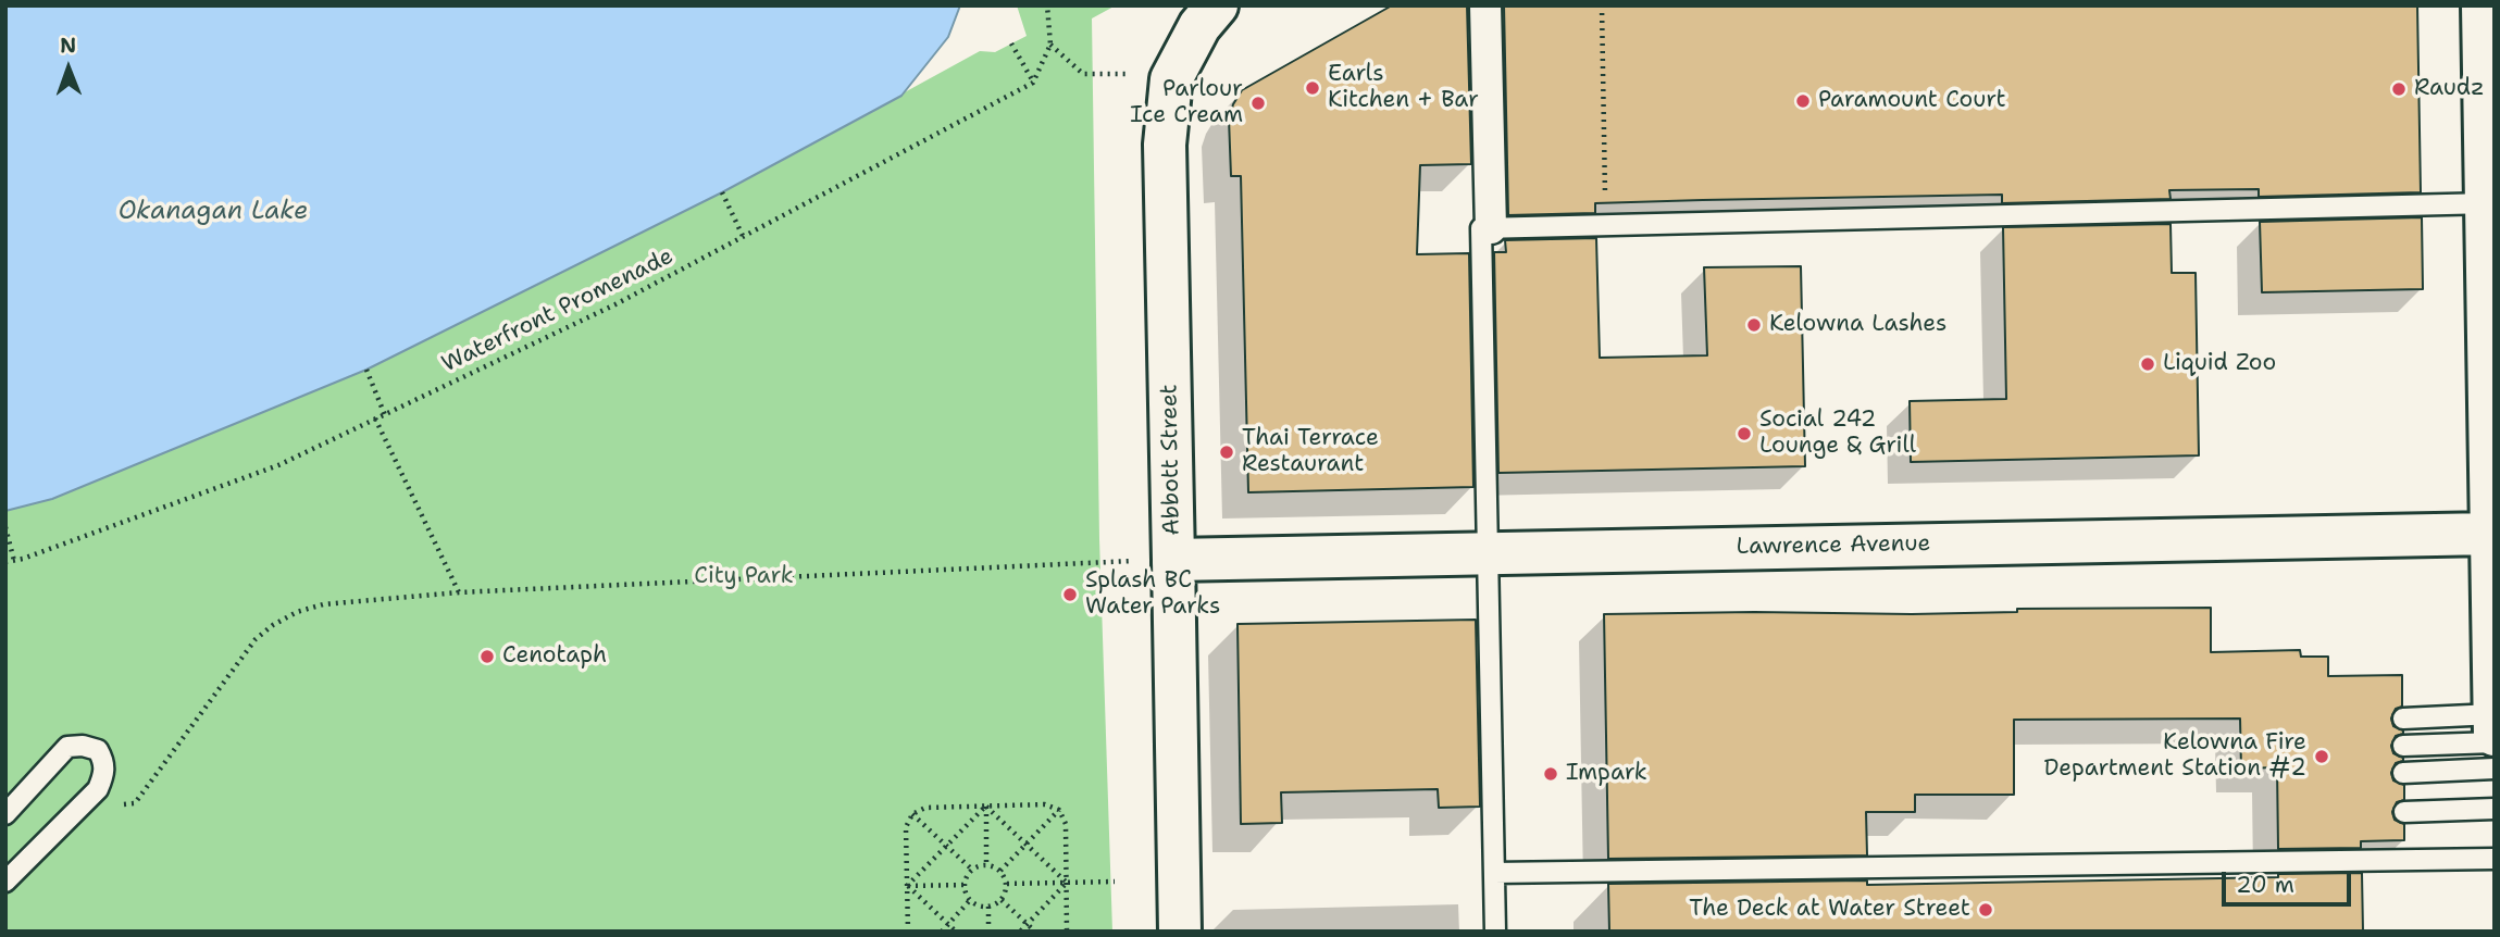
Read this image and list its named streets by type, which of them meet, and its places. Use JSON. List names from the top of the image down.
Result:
{
  "streets": {
    "main road": ["Abbott Street", "Lawrence Avenue"],
    "path": ["Waterfront Promenade"]
  },
  "crossings": [
    ["Abbott Street", "Lawrence Avenue"]
  ],
  "water": ["Okanagan Lake"],
  "parks": ["City Park"],
  "places": [
    "Earls Kitchen + Bar",
    "Raudz",
    "Paramount Court",
    "Parlour Ice Cream",
    "Kelowna Lashes",
    "Liquid Zoo",
    "Social 242 Lounge & Grill",
    "Thai Terrace Restaurant",
    "Splash BC Water Parks",
    "Cenotaph",
    "Kelowna Fire Department Station #2",
    "Impark",
    "The Deck at Water Street"
  ],
  "scale_bar": "20 m",
  "north": "top"
}
